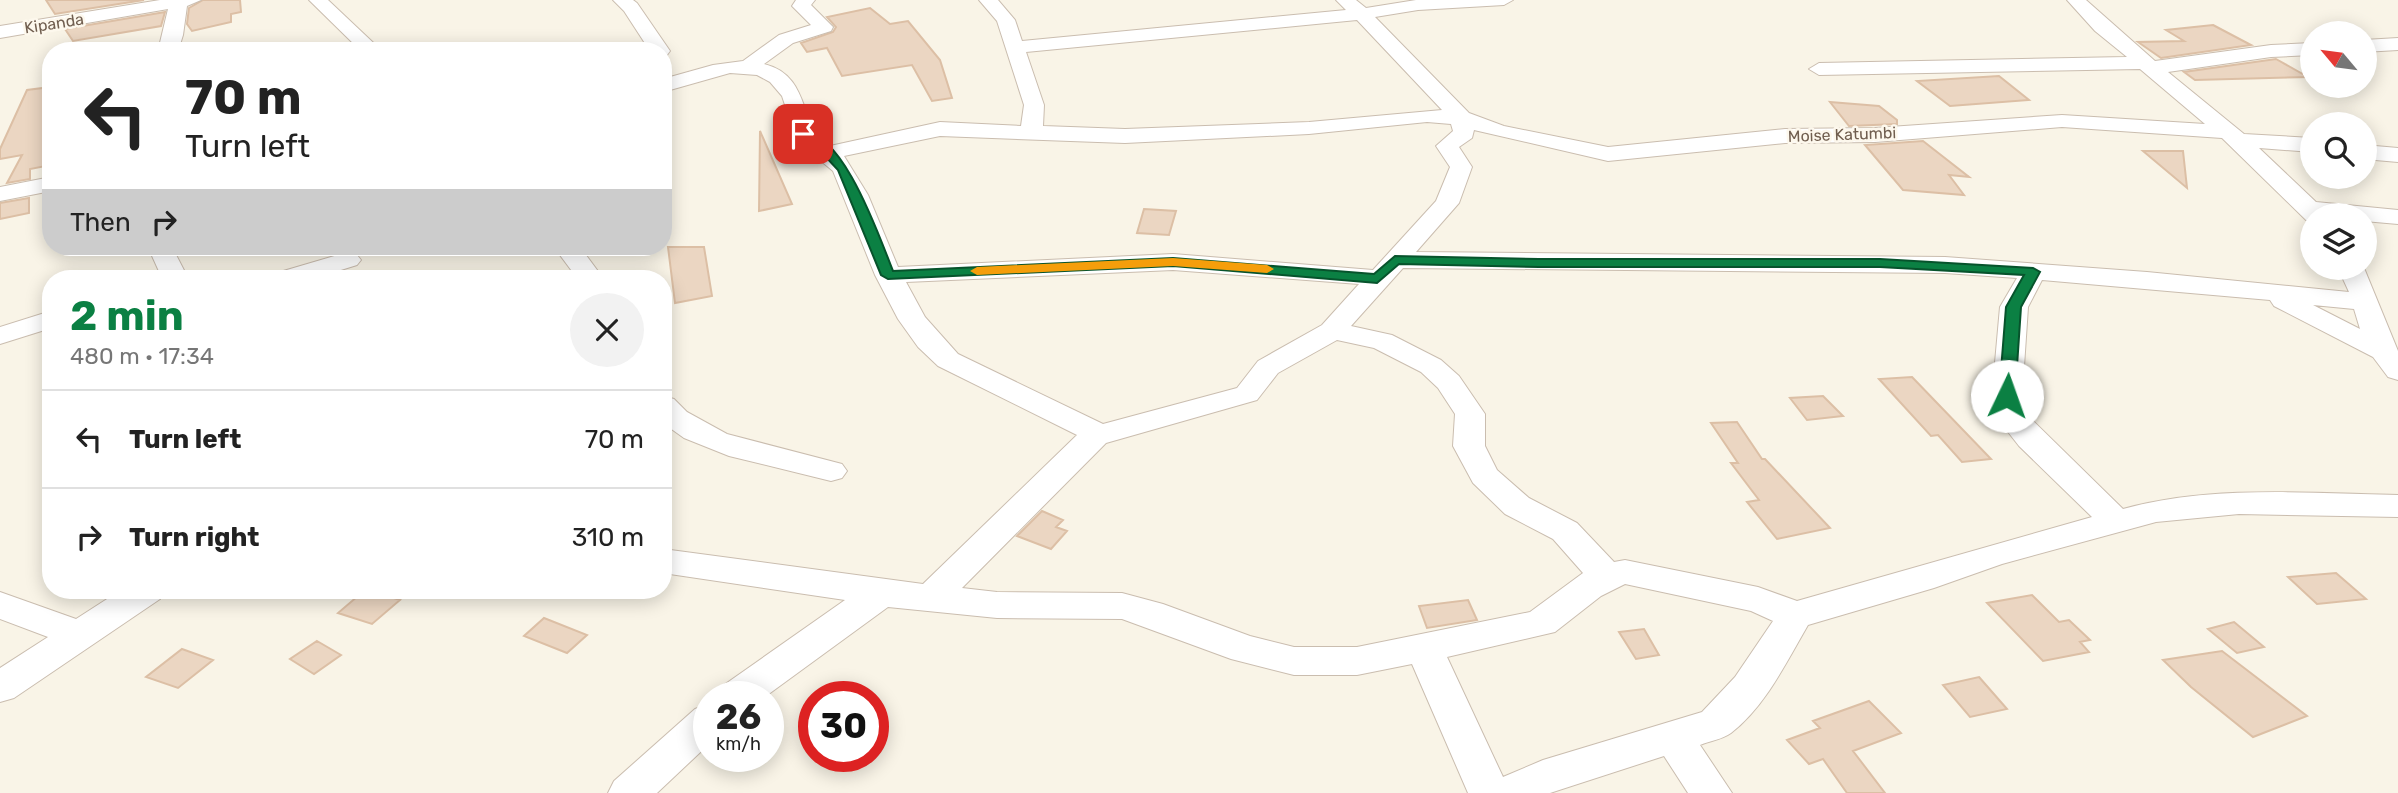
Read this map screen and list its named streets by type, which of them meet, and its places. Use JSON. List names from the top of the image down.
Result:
{
  "streets": {
    "street": ["Kipanda", "Moise Katumbi"]
  },
  "north": "top left",
  "page": {
    "turn": ["70 m", "Turn left"],
    "then": "Then",
    "heading": ["2 min", "480 m · 17:34"],
    "list": [
      {
        "name": "Turn left",
        "value": "70 m"
      },
      {
        "name": "Turn right",
        "value": "310 m"
      }
    ],
    "speed": "26 km/h",
    "limit": "30"
  }
}
